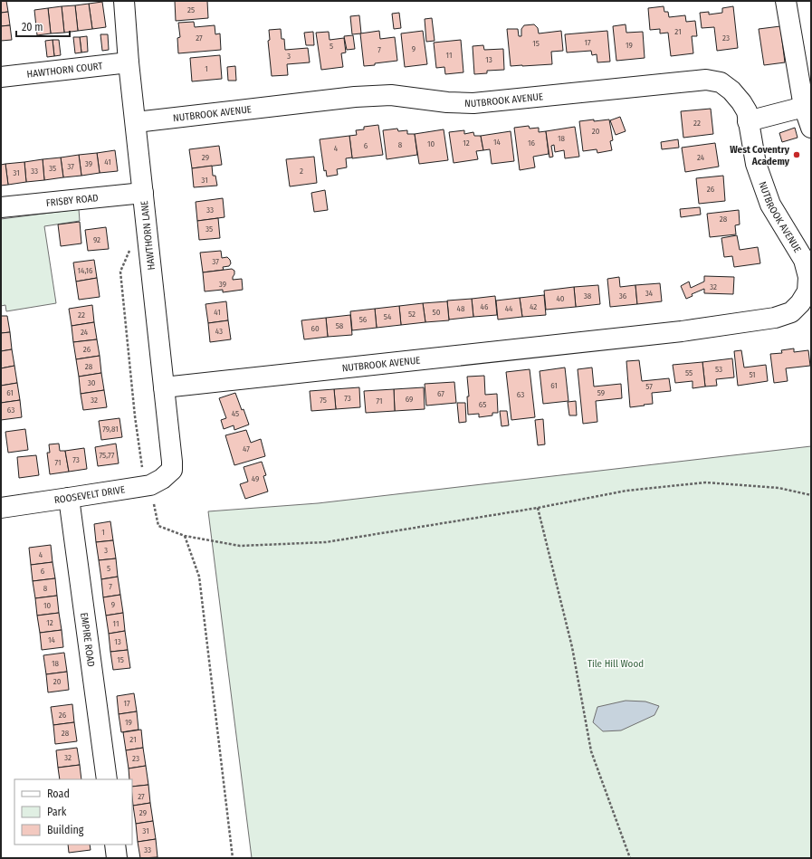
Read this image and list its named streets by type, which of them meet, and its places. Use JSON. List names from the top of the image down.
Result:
{
  "streets": {
    "street": [
      "HAWTHORN COURT",
      "NUTBROOK AVENUE",
      "FRISBY ROAD",
      "HAWTHORN LANE",
      "ROOSEVELT DRIVE",
      "EMPIRE ROAD"
    ]
  },
  "crossings": [
    ["HAWTHORN COURT", "HAWTHORN LANE"],
    ["NUTBROOK AVENUE", "HAWTHORN LANE"],
    ["FRISBY ROAD", "HAWTHORN LANE"],
    ["HAWTHORN LANE", "ROOSEVELT DRIVE"],
    ["ROOSEVELT DRIVE", "EMPIRE ROAD"]
  ],
  "parks": ["Tile Hill Wood"],
  "places": ["West Coventry Academy"],
  "house_numbers": [
    "25",
    "21",
    "27",
    "23",
    "17",
    "15",
    "19",
    "5",
    "9",
    "7",
    "11",
    "3",
    "13",
    "1",
    "22",
    "20",
    "18",
    "14",
    "12",
    "16",
    "10",
    "8",
    "6",
    "4",
    "29",
    "24",
    "41",
    "39",
    "37",
    "35",
    "33",
    "2",
    "31",
    "31",
    "26",
    "33",
    "28",
    "35",
    "92",
    "37",
    "14,16",
    "39",
    "32",
    "34",
    "38",
    "36",
    "40",
    "46",
    "42",
    "48",
    "44",
    "41",
    "50",
    "52",
    "22",
    "54",
    "56",
    "58",
    "60",
    "43",
    "24",
    "26",
    "28",
    "53",
    "55",
    "51",
    "30",
    "61",
    "57",
    "61",
    "59",
    "67",
    "63",
    "73",
    "69",
    "32",
    "75",
    "71",
    "65",
    "63",
    "45",
    "79,81",
    "47",
    "75,77",
    "73",
    "71",
    "49",
    "1",
    "3",
    "4",
    "5",
    "6",
    "7",
    "8",
    "9",
    "10",
    "12",
    "11",
    "14",
    "13",
    "15",
    "18",
    "20",
    "17",
    "26",
    "19",
    "28",
    "21",
    "32",
    "23",
    "27",
    "29",
    "31",
    "33"
  ],
  "legend": ["Road", "Park", "Building"],
  "scale_bar": "20 m"
}
